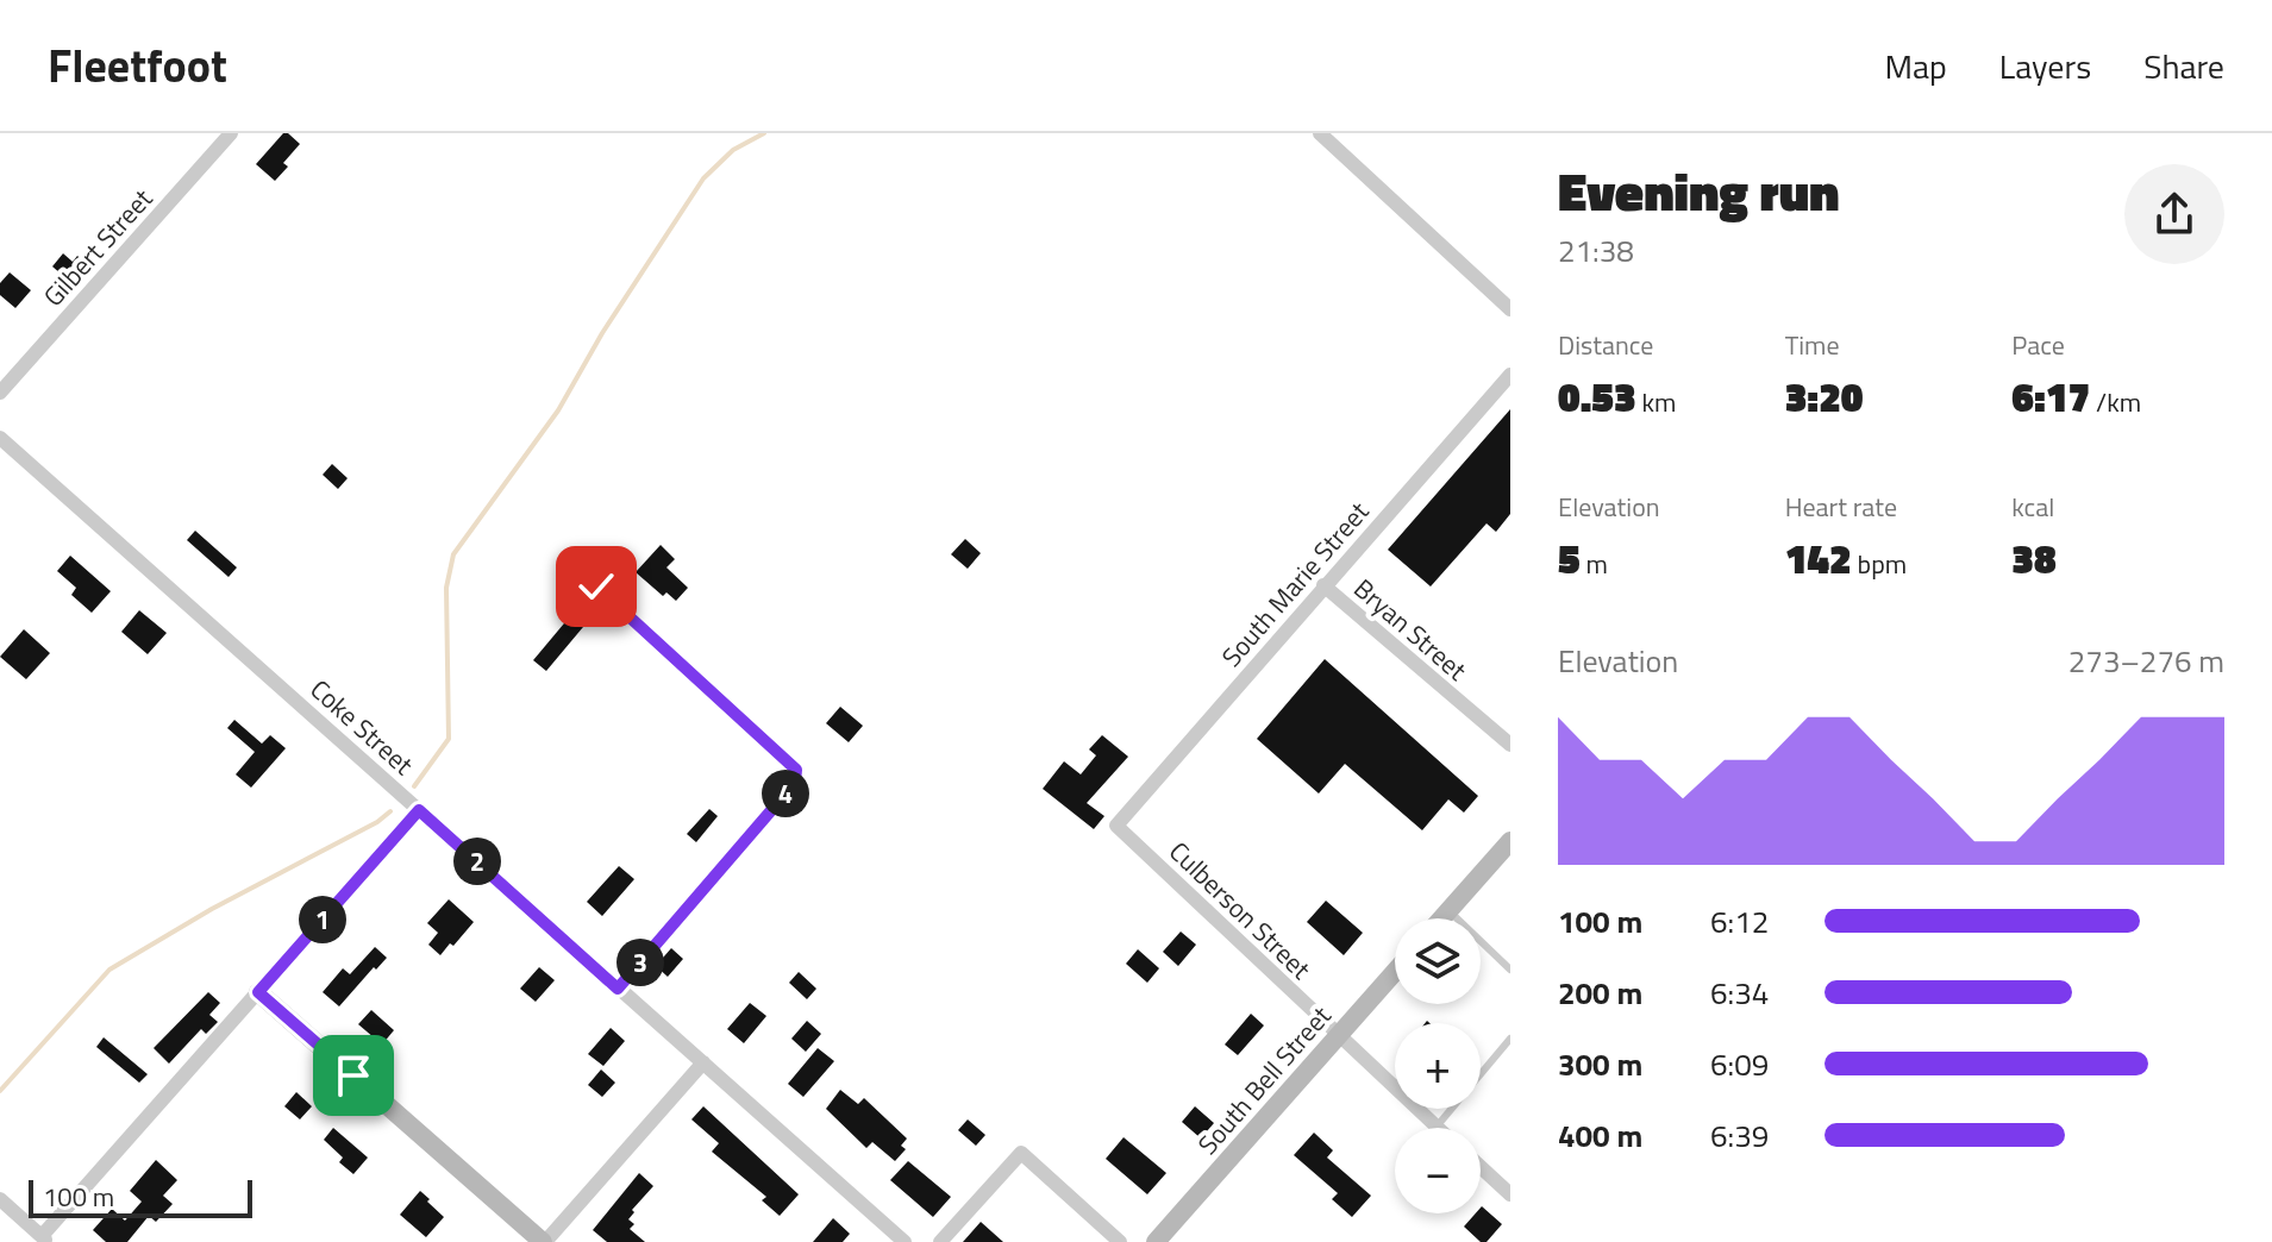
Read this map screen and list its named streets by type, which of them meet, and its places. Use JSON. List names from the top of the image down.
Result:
{
  "streets": {
    "main road": ["South Bell Street"],
    "street": [
      "Gilbert Street",
      "South Marie Street",
      "Bryan Street",
      "Coke Street",
      "Culberson Street"
    ]
  },
  "crossings": [
    ["South Marie Street", "Bryan Street"],
    ["South Marie Street", "Culberson Street"],
    ["Culberson Street", "South Bell Street"]
  ],
  "scale_bar": "100 m",
  "page": {
    "header": "Fleetfoot",
    "nav": ["Map", "Layers", "Share"],
    "heading": ["Evening run", "21:38"],
    "stats": [
      ["Distance", "0.53 km"],
      ["Time", "3:20"],
      ["Pace", "6:17 /km"],
      ["Elevation", "5 m"],
      ["Heart rate", "142 bpm"],
      ["kcal", "38"]
    ],
    "chart": ["Elevation", "273–276 m"],
    "pins": [
      "4",
      "2",
      "1",
      "3"
    ],
    "list": [
      {
        "name": "100 m",
        "note": "6:12"
      },
      {
        "name": "200 m",
        "note": "6:34"
      },
      {
        "name": "300 m",
        "note": "6:09"
      },
      {
        "name": "400 m",
        "note": "6:39"
      }
    ],
    "map_buttons": ["+", "−"],
    "scale": "100 m"
  }
}
